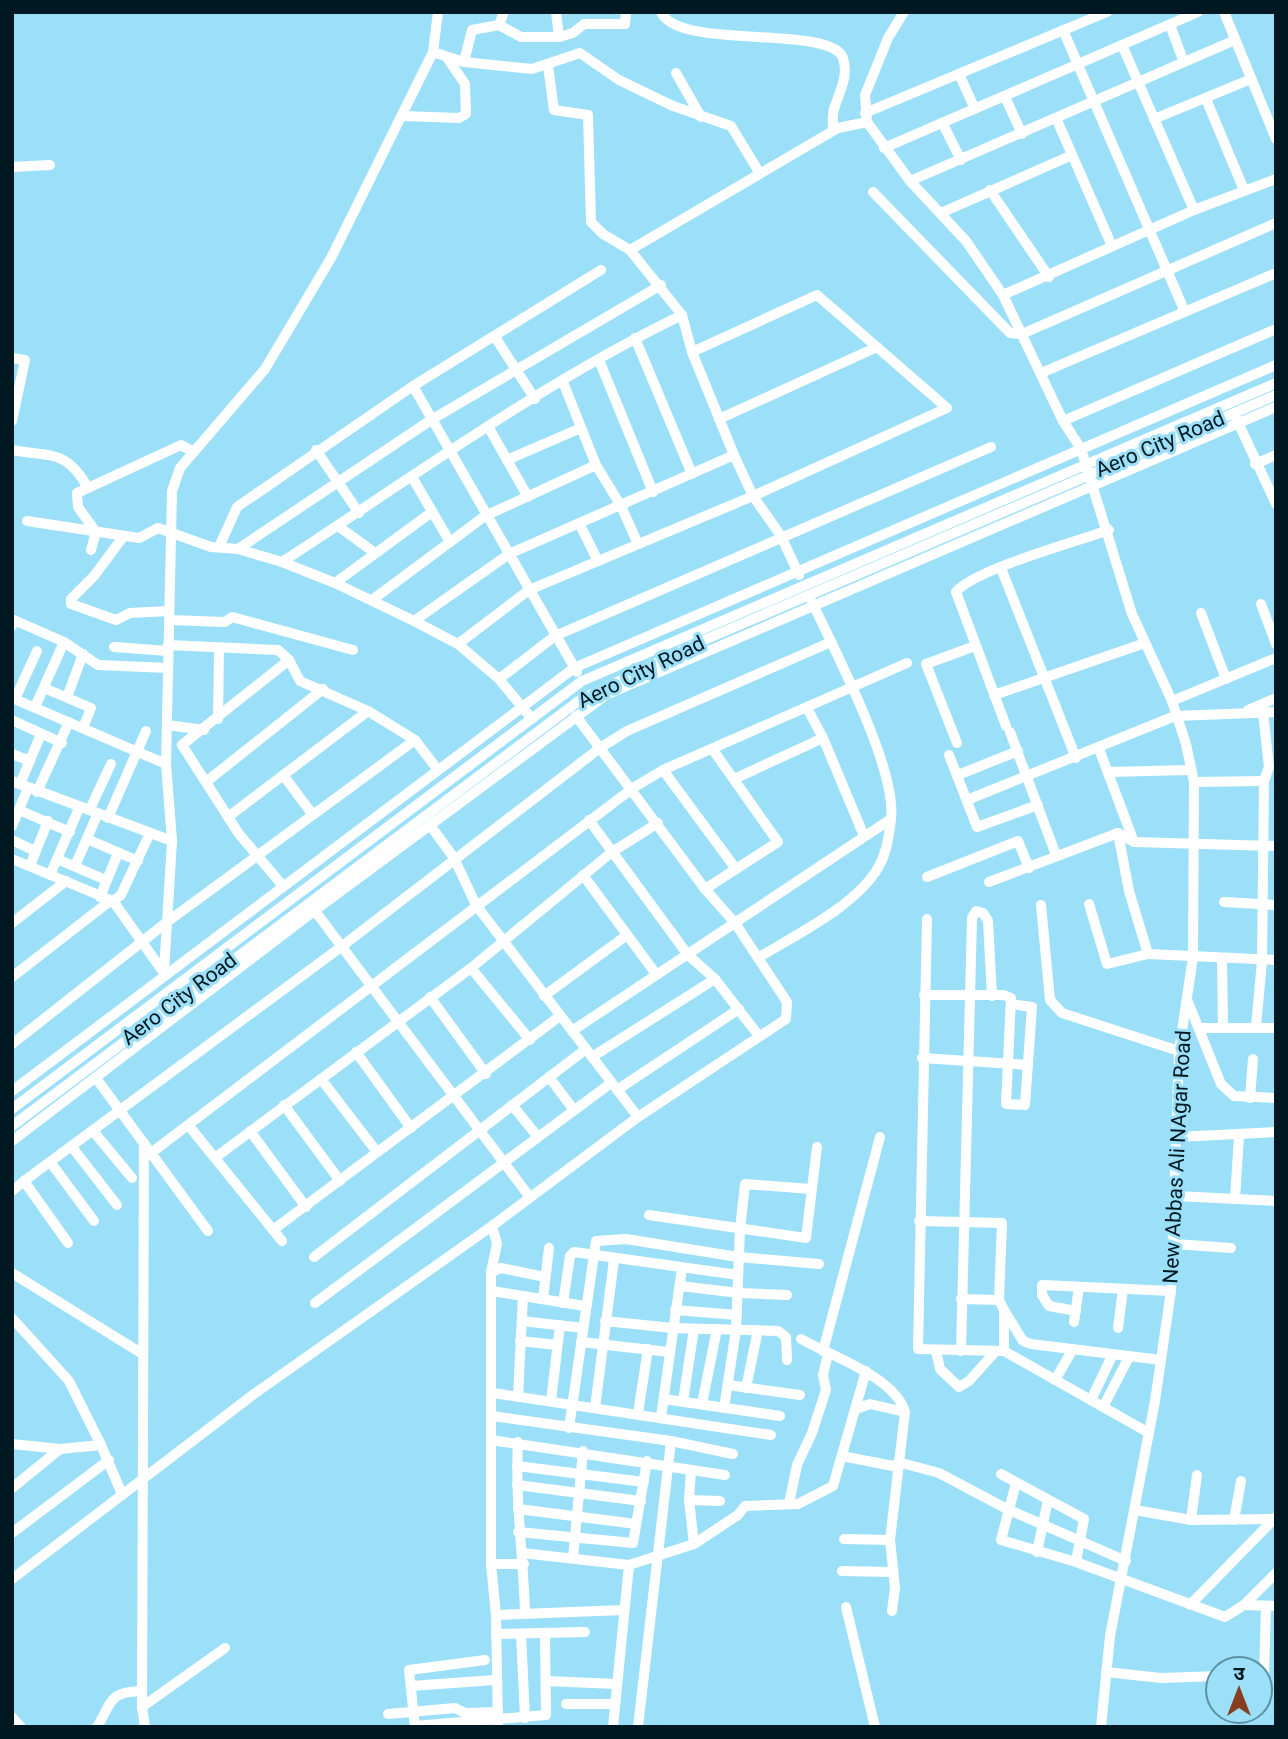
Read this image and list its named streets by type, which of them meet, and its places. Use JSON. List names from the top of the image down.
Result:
{
  "streets": {
    "street": ["Aero City Road", "New Abbas Ali NAgar Road"]
  },
  "crossings": [
    ["Aero City Road", "New Abbas Ali NAgar Road"]
  ],
  "north": "top"
}
